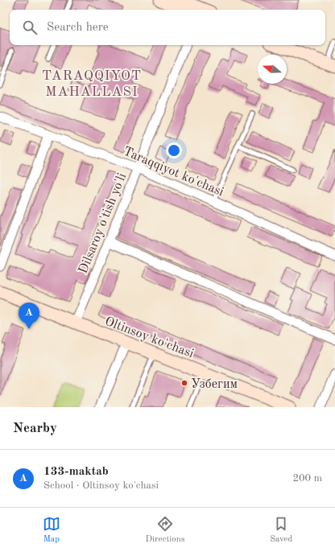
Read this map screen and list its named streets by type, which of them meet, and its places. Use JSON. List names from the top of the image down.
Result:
{
  "streets": {
    "street": ["Taraqqiyot ko'chasi", "Dilsaroy o'tish yo'li", "Oltinsoy ko'chasi"]
  },
  "crossings": [
    ["Taraqqiyot ko'chasi", "Dilsaroy o'tish yo'li"],
    ["Dilsaroy o'tish yo'li", "Oltinsoy ko'chasi"]
  ],
  "districts": ["TARAQQIYOT MAHALLASI"],
  "places": ["Узбегим"],
  "north": "left",
  "page": {
    "search": "Search here",
    "pins": "A",
    "heading": "Nearby",
    "list": [
      {
        "mark": "A",
        "name": "133-maktab",
        "note": "School · Oltinsoy ko'chasi",
        "value": "200 m"
      }
    ],
    "nav": ["Map", "Directions", "Saved"]
  }
}
